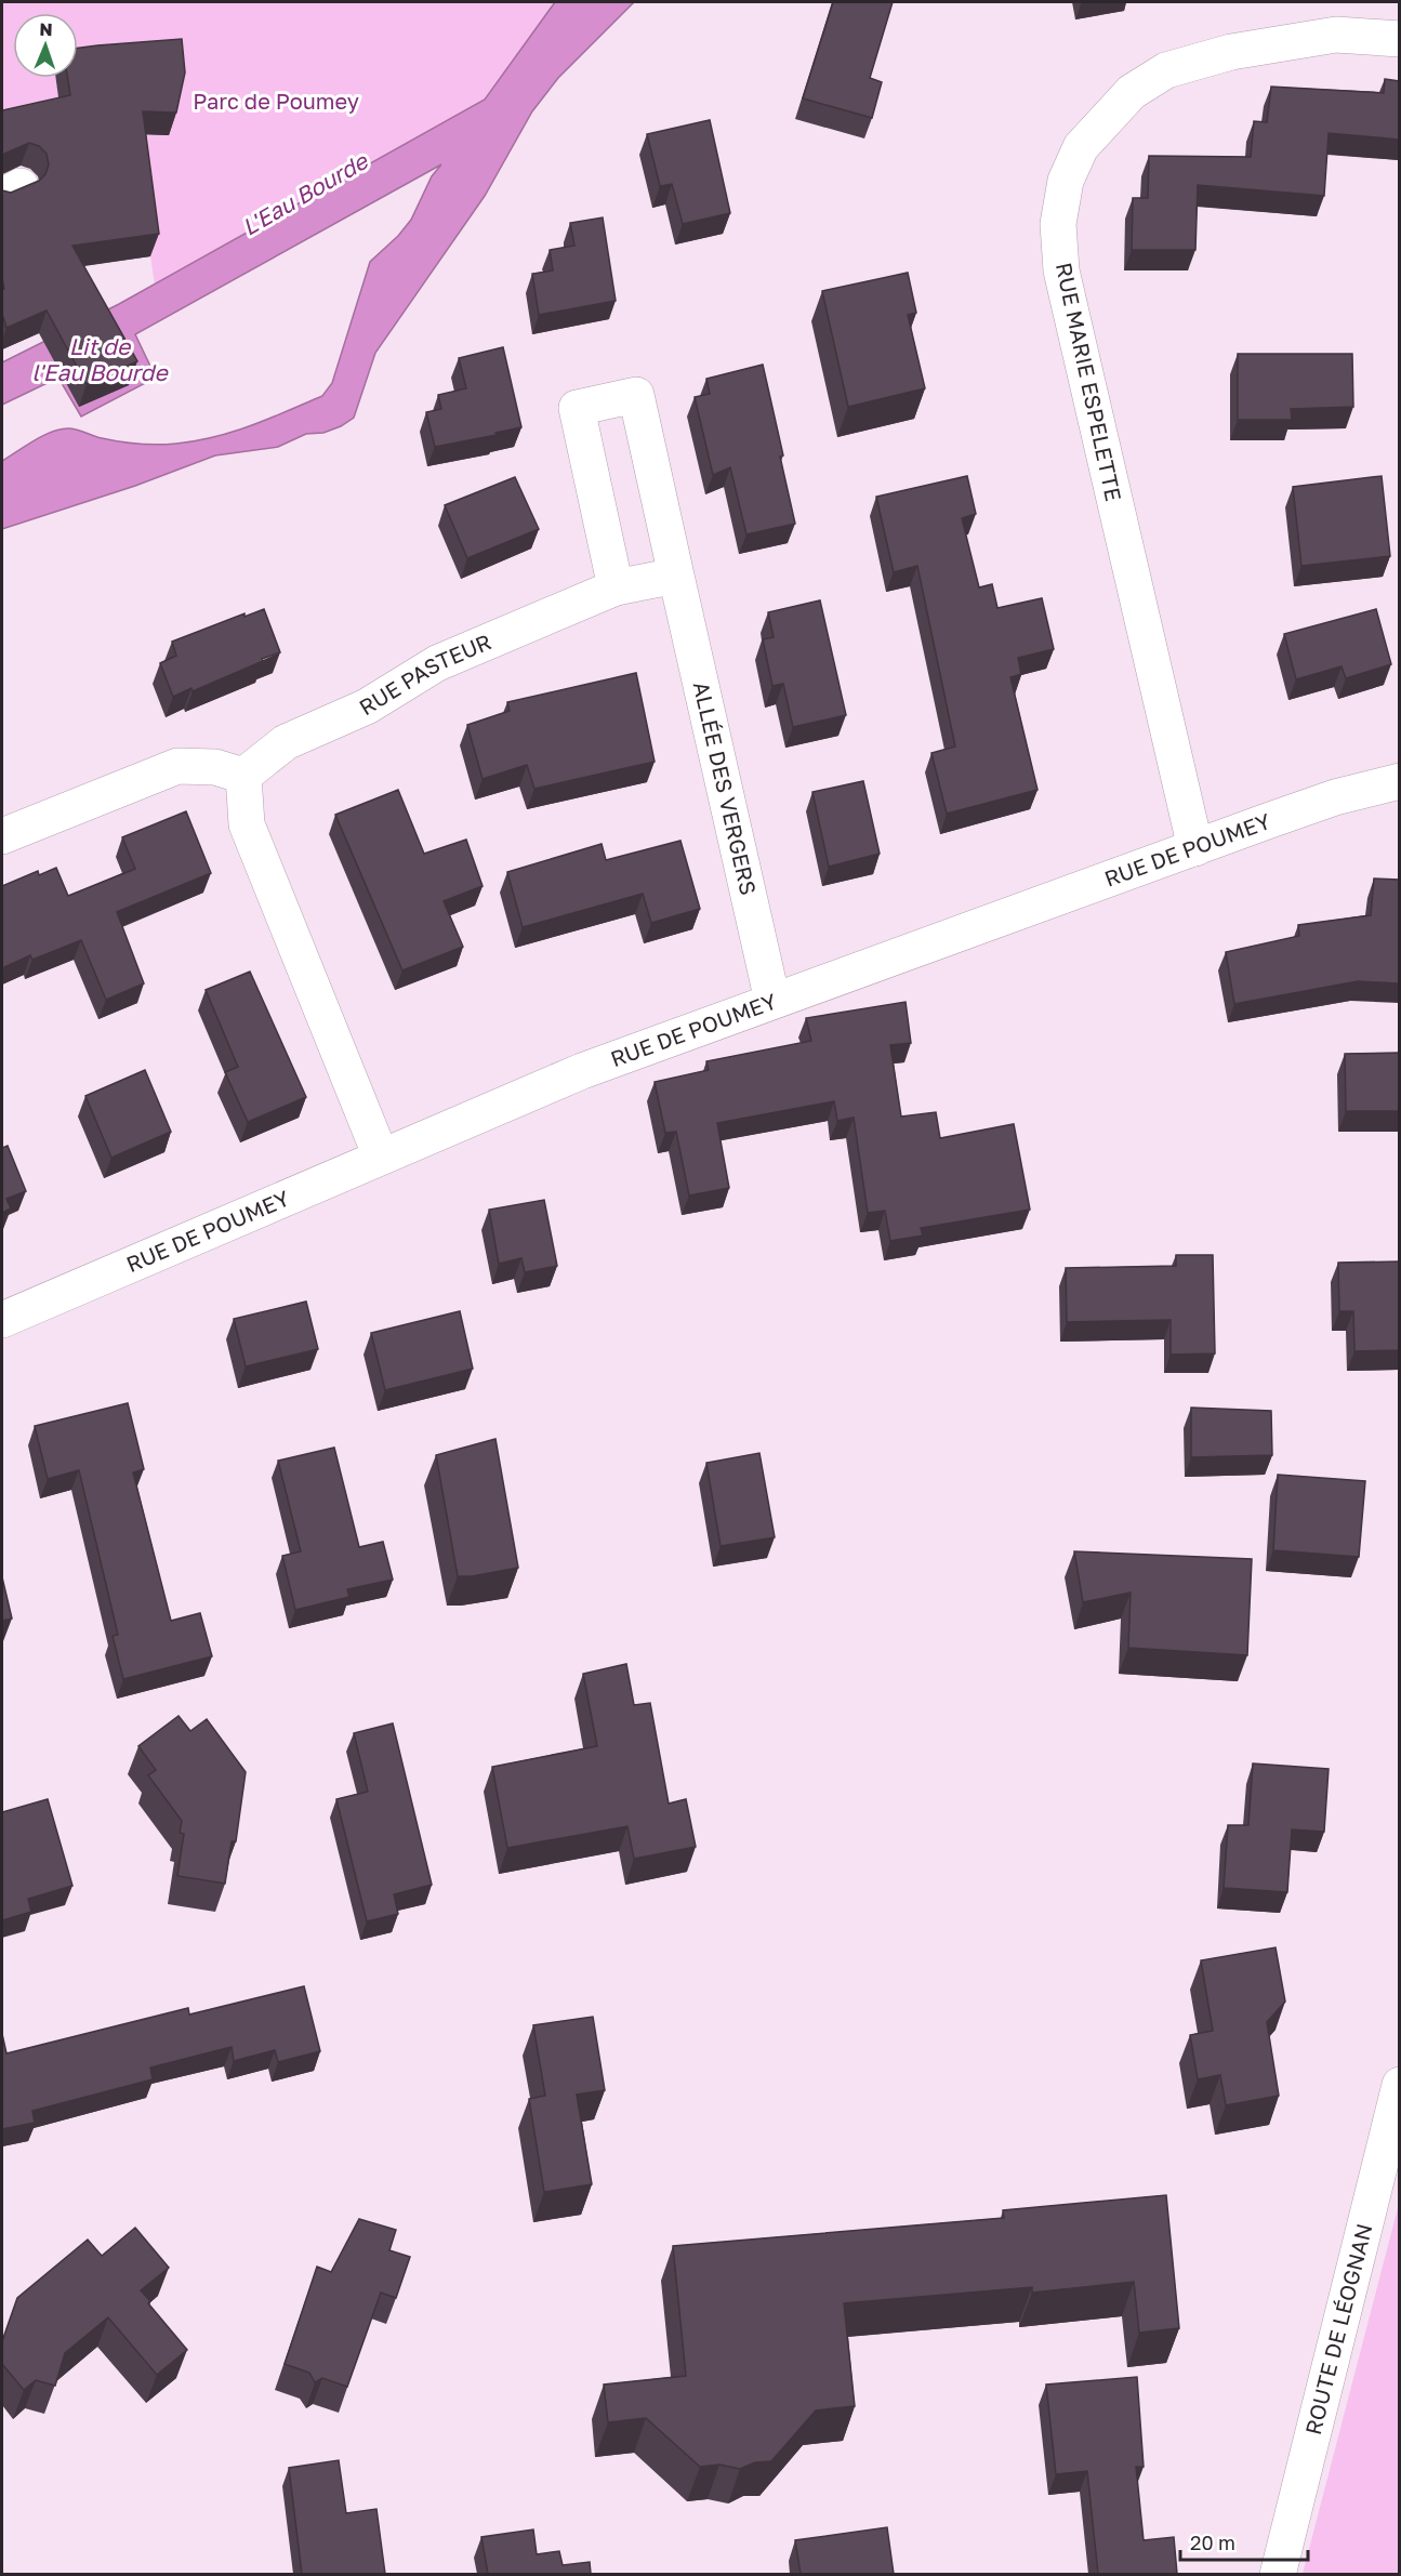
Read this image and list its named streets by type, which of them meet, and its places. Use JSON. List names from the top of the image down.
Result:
{
  "streets": {
    "street": [
      "RUE MARIE ESPELETTE",
      "RUE PASTEUR",
      "ALLÉE DES VERGERS",
      "RUE DE POUMEY",
      "ROUTE DE LÉOGNAN"
    ]
  },
  "crossings": [
    ["RUE MARIE ESPELETTE", "RUE DE POUMEY"],
    ["RUE PASTEUR", "ALLÉE DES VERGERS"],
    ["ALLÉE DES VERGERS", "RUE DE POUMEY"]
  ],
  "water": ["L'Eau Bourde", "Lit de l'Eau Bourde"],
  "parks": ["Parc de Poumey"],
  "scale_bar": "20 m",
  "north": "top"
}
